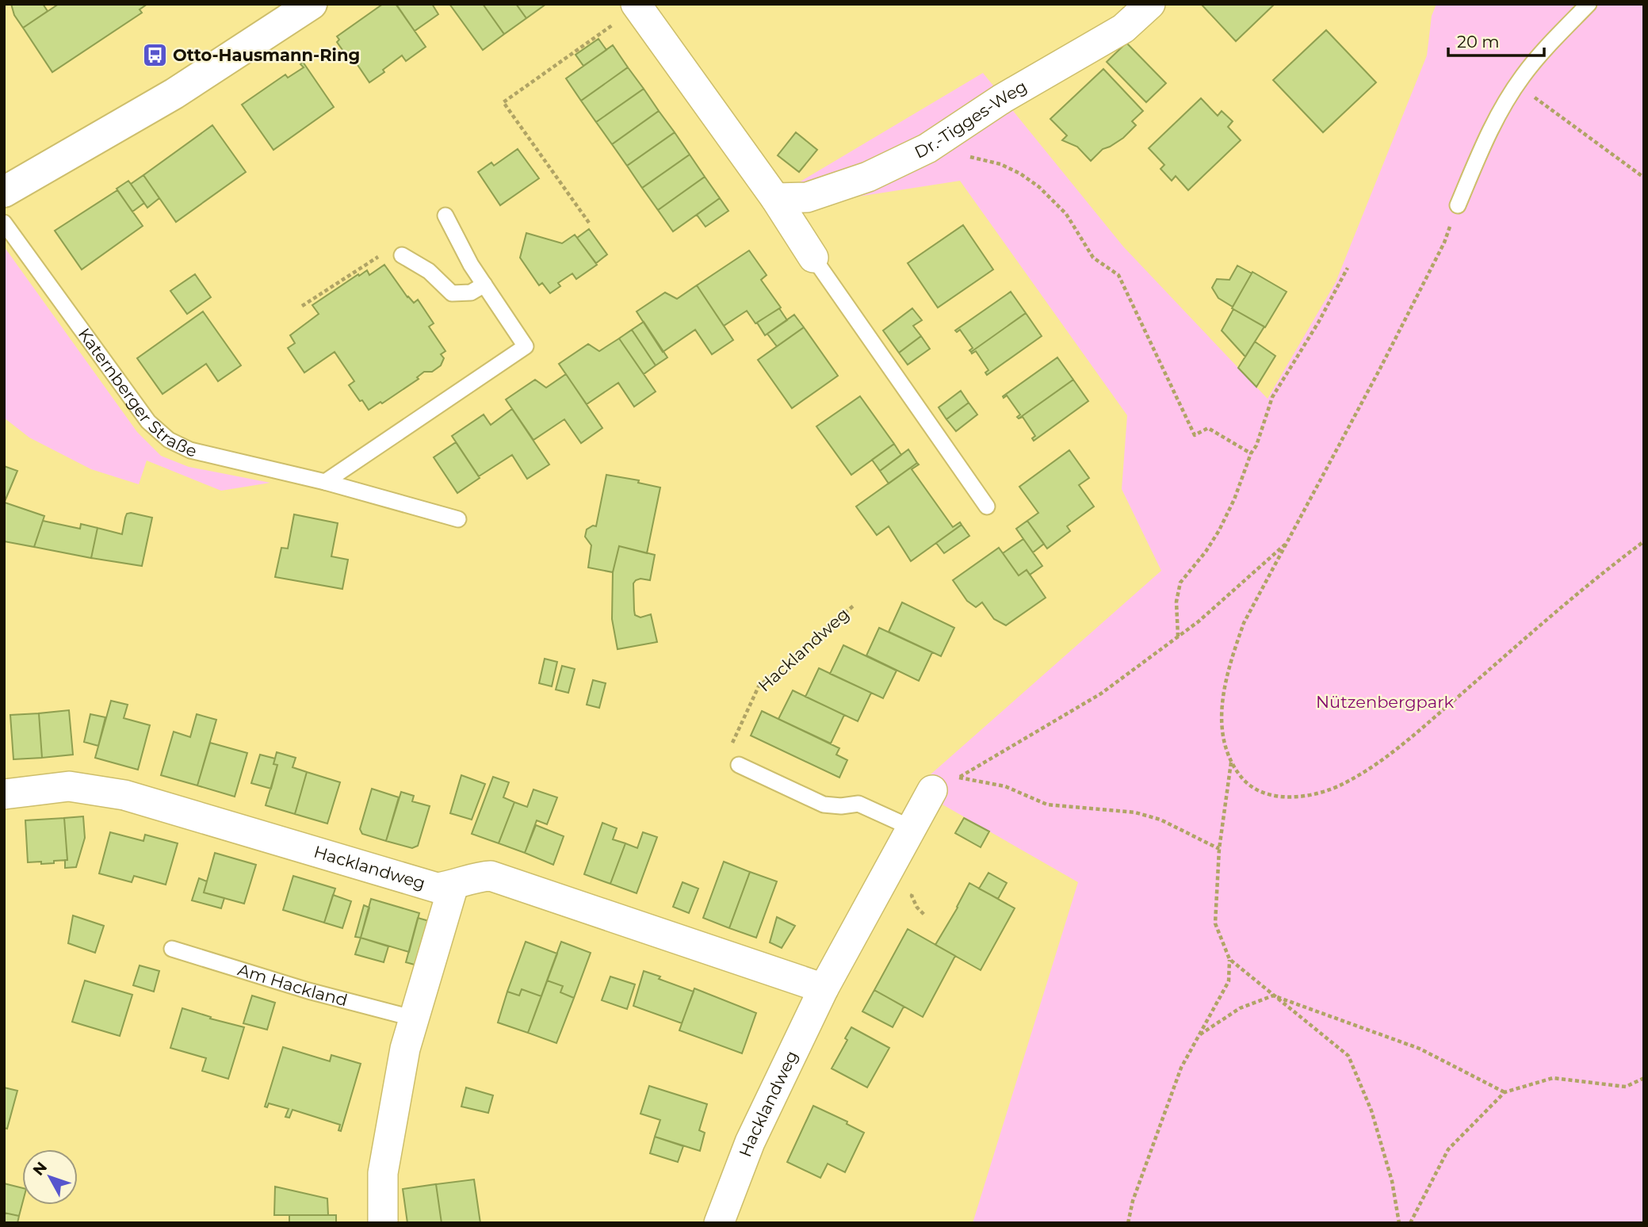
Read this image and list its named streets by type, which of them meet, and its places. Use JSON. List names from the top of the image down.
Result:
{
  "streets": {
    "street": ["Dr.-Tigges-Weg", "Hacklandweg"],
    "lane": ["Katernberger Straße", "Am Hackland"]
  },
  "parks": ["Nützenbergpark"],
  "places": {
    "bus stop": ["Otto-Hausmann-Ring"]
  },
  "scale_bar": "20 m",
  "north": "top left"
}
